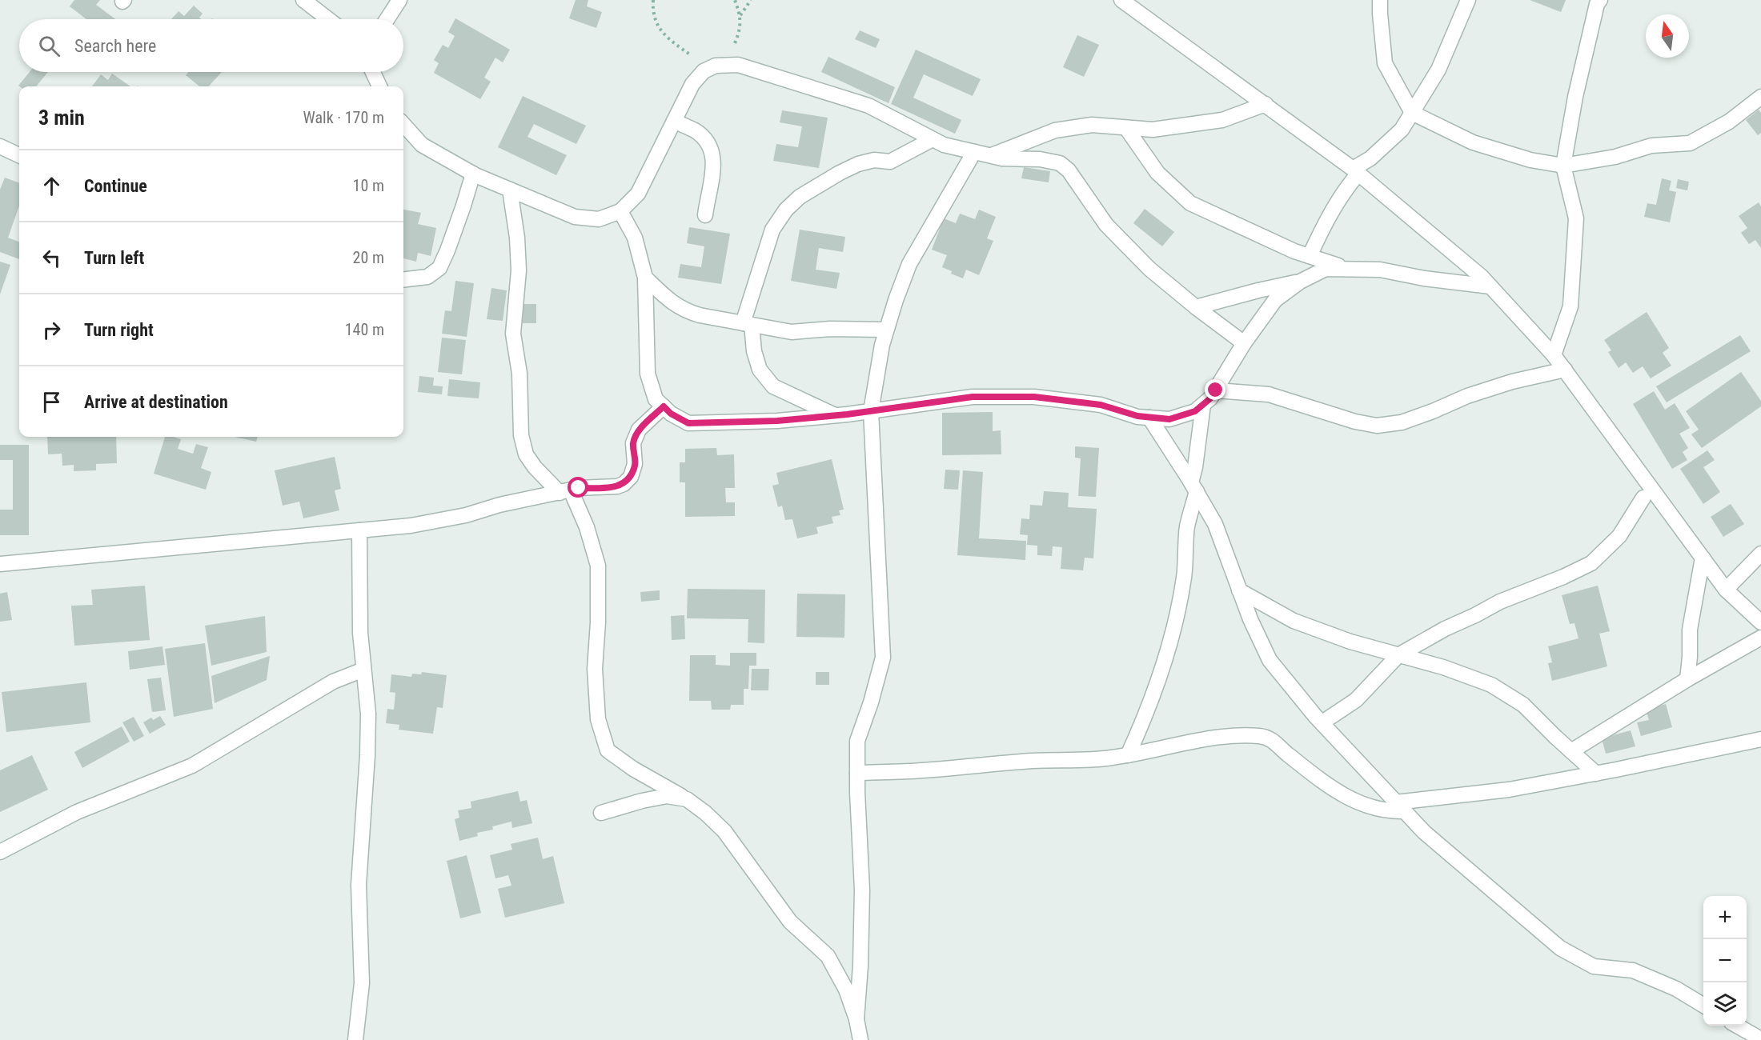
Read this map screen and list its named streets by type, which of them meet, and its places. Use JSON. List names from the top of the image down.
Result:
{
  "north": "top",
  "page": {
    "search": "Search here",
    "heading": ["3 min", "Walk · 170 m"],
    "list": [
      ["Continue", "10 m"],
      ["Turn left", "20 m"],
      ["Turn right", "140 m"],
      "Arrive at destination"
    ],
    "map_buttons": ["+", "−"]
  }
}
